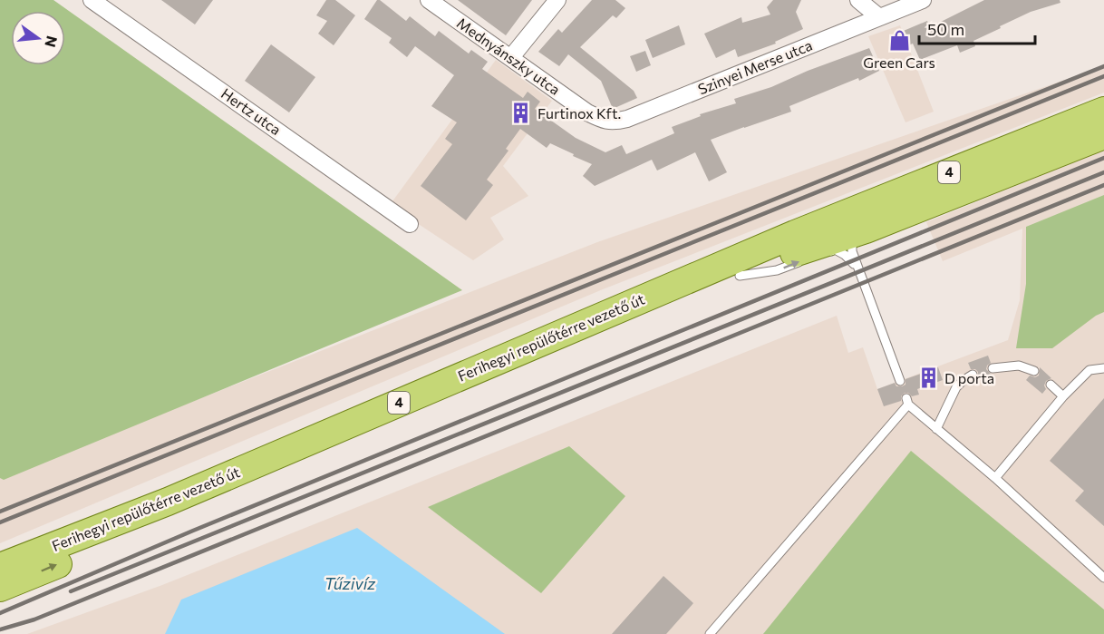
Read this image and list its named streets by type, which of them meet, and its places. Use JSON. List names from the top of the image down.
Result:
{
  "streets": {
    "main road": ["4", "Ferihegyi repülőtérre vezető út"],
    "street": ["Mednyánszky utca", "Szinyei Merse utca", "Hertz utca"]
  },
  "crossings": [
    ["Mednyánszky utca", "Szinyei Merse utca"]
  ],
  "water": ["Tűzivíz"],
  "places": {
    "shop": ["Green Cars"],
    "building": ["Furtinox Kft.", "D porta"]
  },
  "scale_bar": "50 m",
  "north": "right"
}
